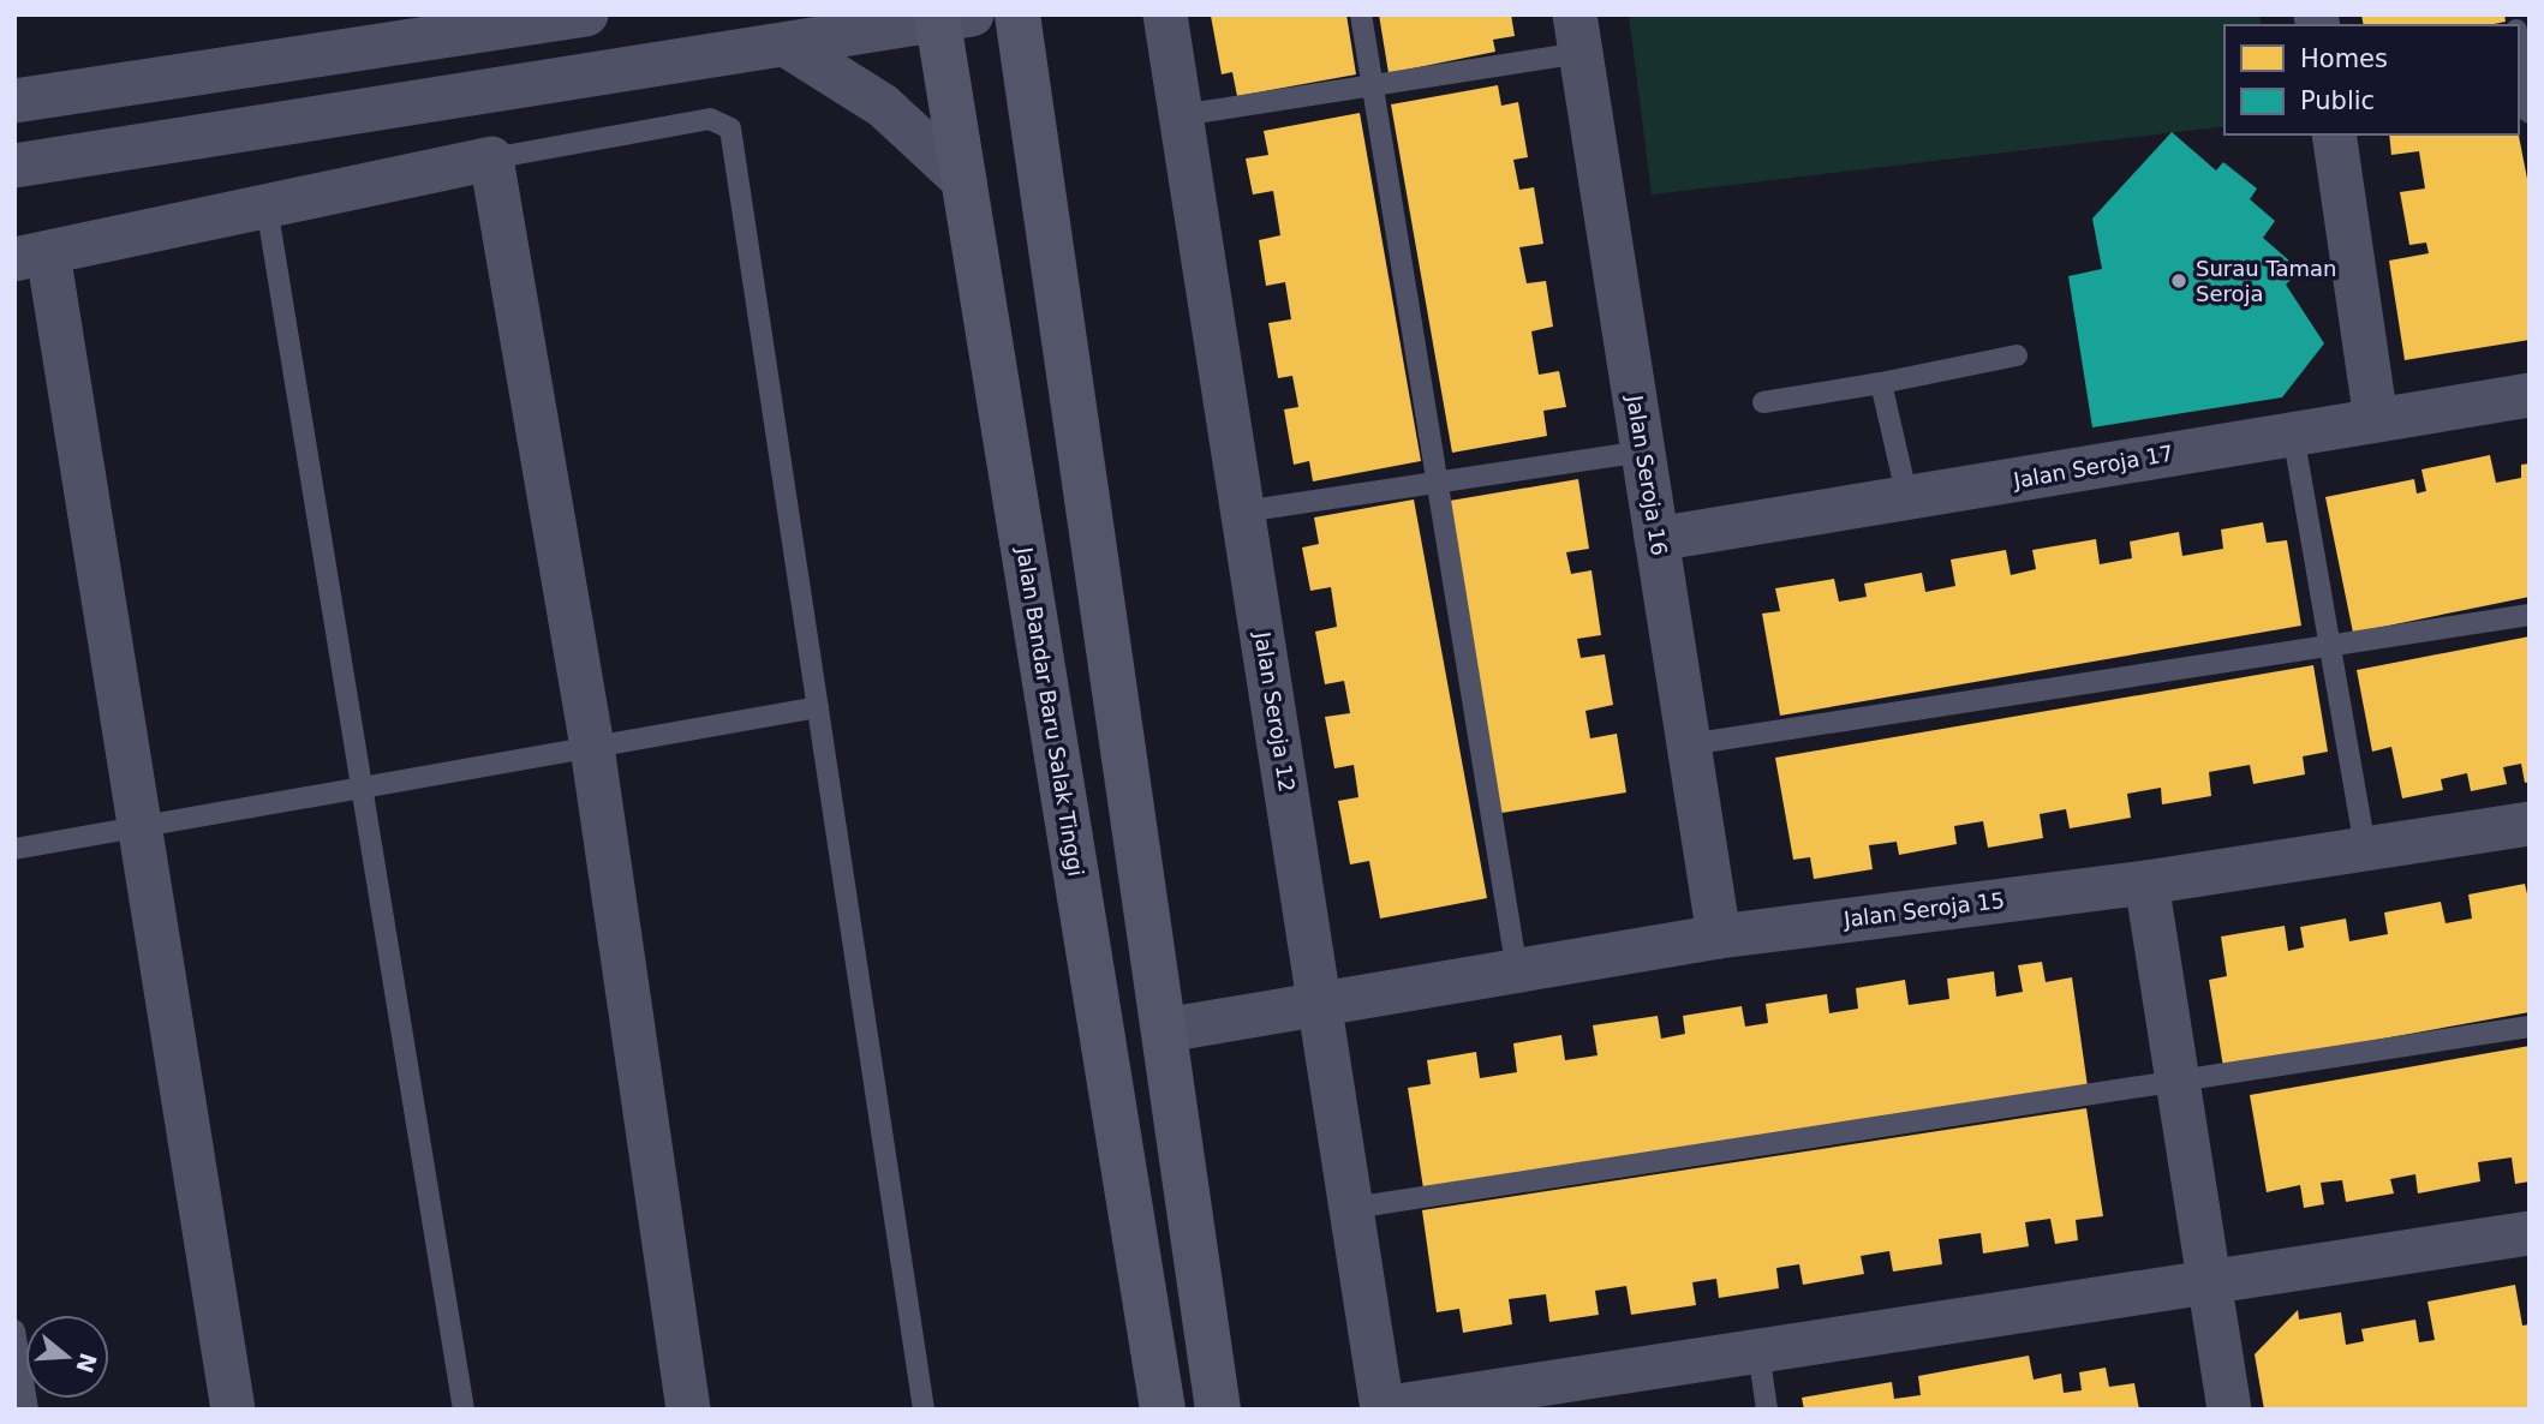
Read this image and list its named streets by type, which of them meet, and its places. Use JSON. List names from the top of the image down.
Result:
{
  "streets": {
    "main road": ["Jalan Bandar Baru Salak Tinggi"],
    "street": [
      "Jalan Seroja 17",
      "Jalan Seroja 16",
      "Jalan Seroja 12",
      "Jalan Seroja 15"
    ]
  },
  "crossings": [
    ["Jalan Seroja 17", "Jalan Seroja 16"],
    ["Jalan Seroja 16", "Jalan Seroja 15"],
    ["Jalan Seroja 12", "Jalan Seroja 15"]
  ],
  "places": ["Surau Taman Seroja"],
  "legend": ["Homes", "Public"],
  "north": "right"
}
